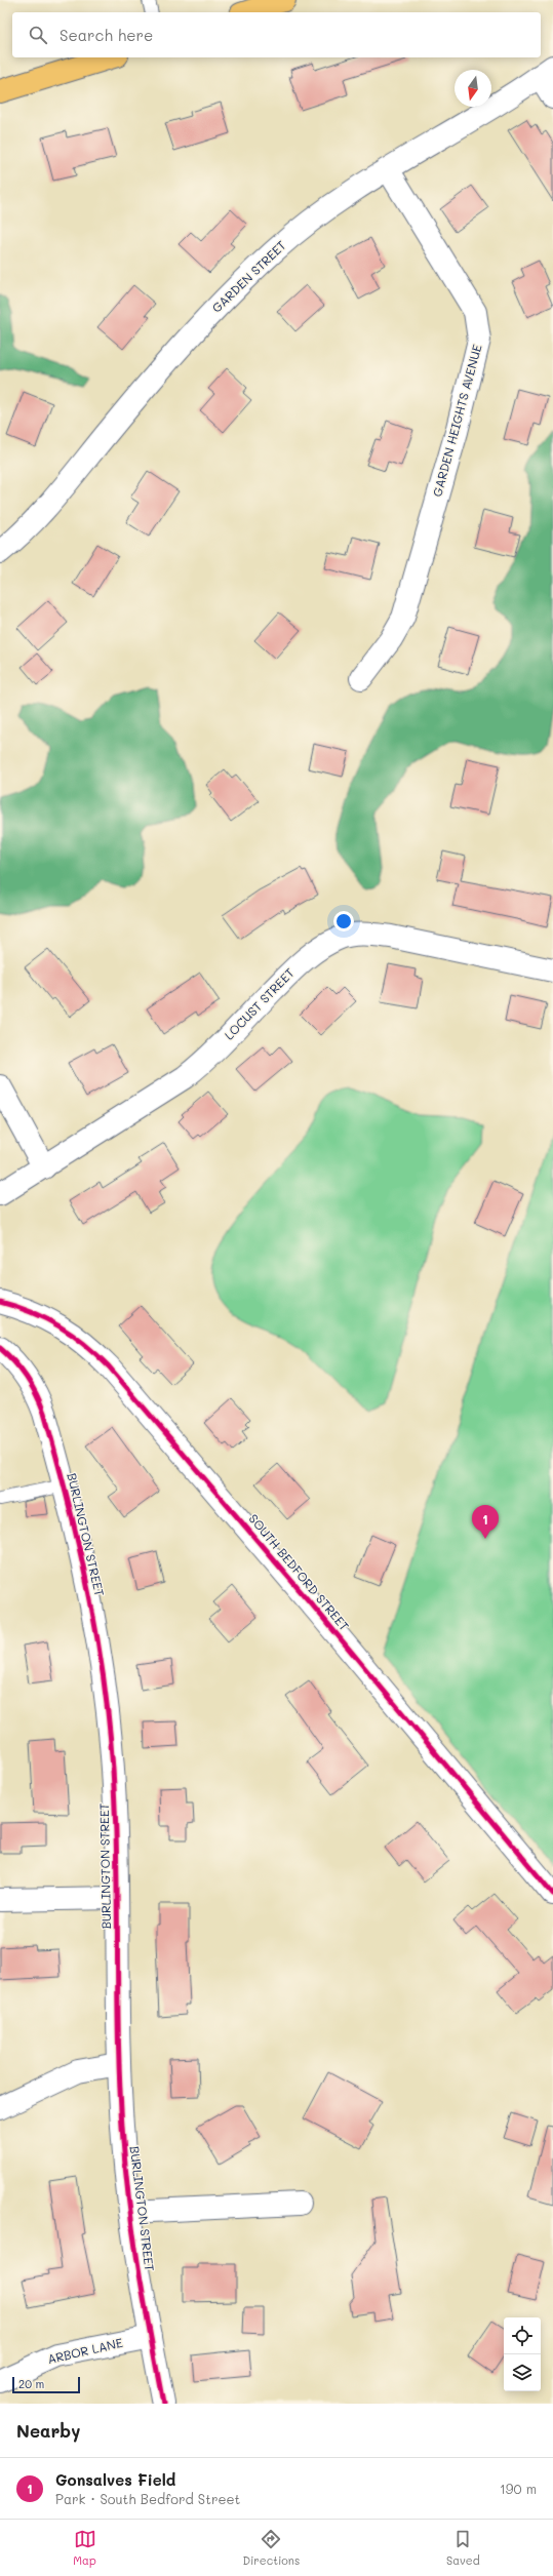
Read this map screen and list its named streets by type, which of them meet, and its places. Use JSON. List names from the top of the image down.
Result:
{
  "streets": {
    "street": [
      "GARDEN STREET",
      "GARDEN HEIGHTS AVENUE",
      "LOCUST STREET",
      "BURLINGTON STREET",
      "SOUTH BEDFORD STREET",
      "ARBOR LANE"
    ]
  },
  "crossings": [
    ["GARDEN STREET", "GARDEN HEIGHTS AVENUE"],
    ["BURLINGTON STREET", "ARBOR LANE"]
  ],
  "scale_bar": "20 m",
  "north": "bottom",
  "page": {
    "search": "Search here",
    "pins": "1",
    "scale": "20 m",
    "heading": "Nearby",
    "list": [
      {
        "mark": "1",
        "name": "Gonsalves Field",
        "note": "Park · South Bedford Street",
        "value": "190 m"
      }
    ],
    "nav": ["Map", "Directions", "Saved"]
  }
}
